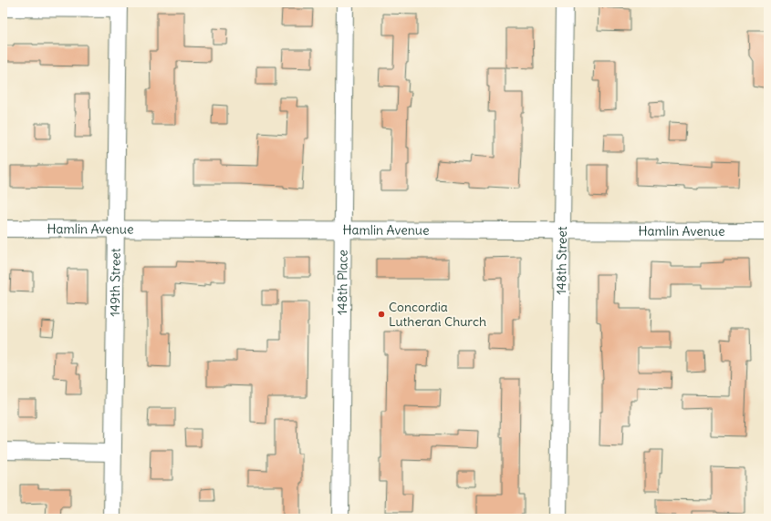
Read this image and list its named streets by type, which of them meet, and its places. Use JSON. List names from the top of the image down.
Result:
{
  "streets": {
    "street": [
      "Hamlin Avenue",
      "148th Street",
      "149th Street",
      "148th Place"
    ]
  },
  "crossings": [
    ["Hamlin Avenue", "148th Street"],
    ["Hamlin Avenue", "149th Street"],
    ["Hamlin Avenue", "148th Place"]
  ],
  "places": ["Concordia Lutheran Church"]
}
